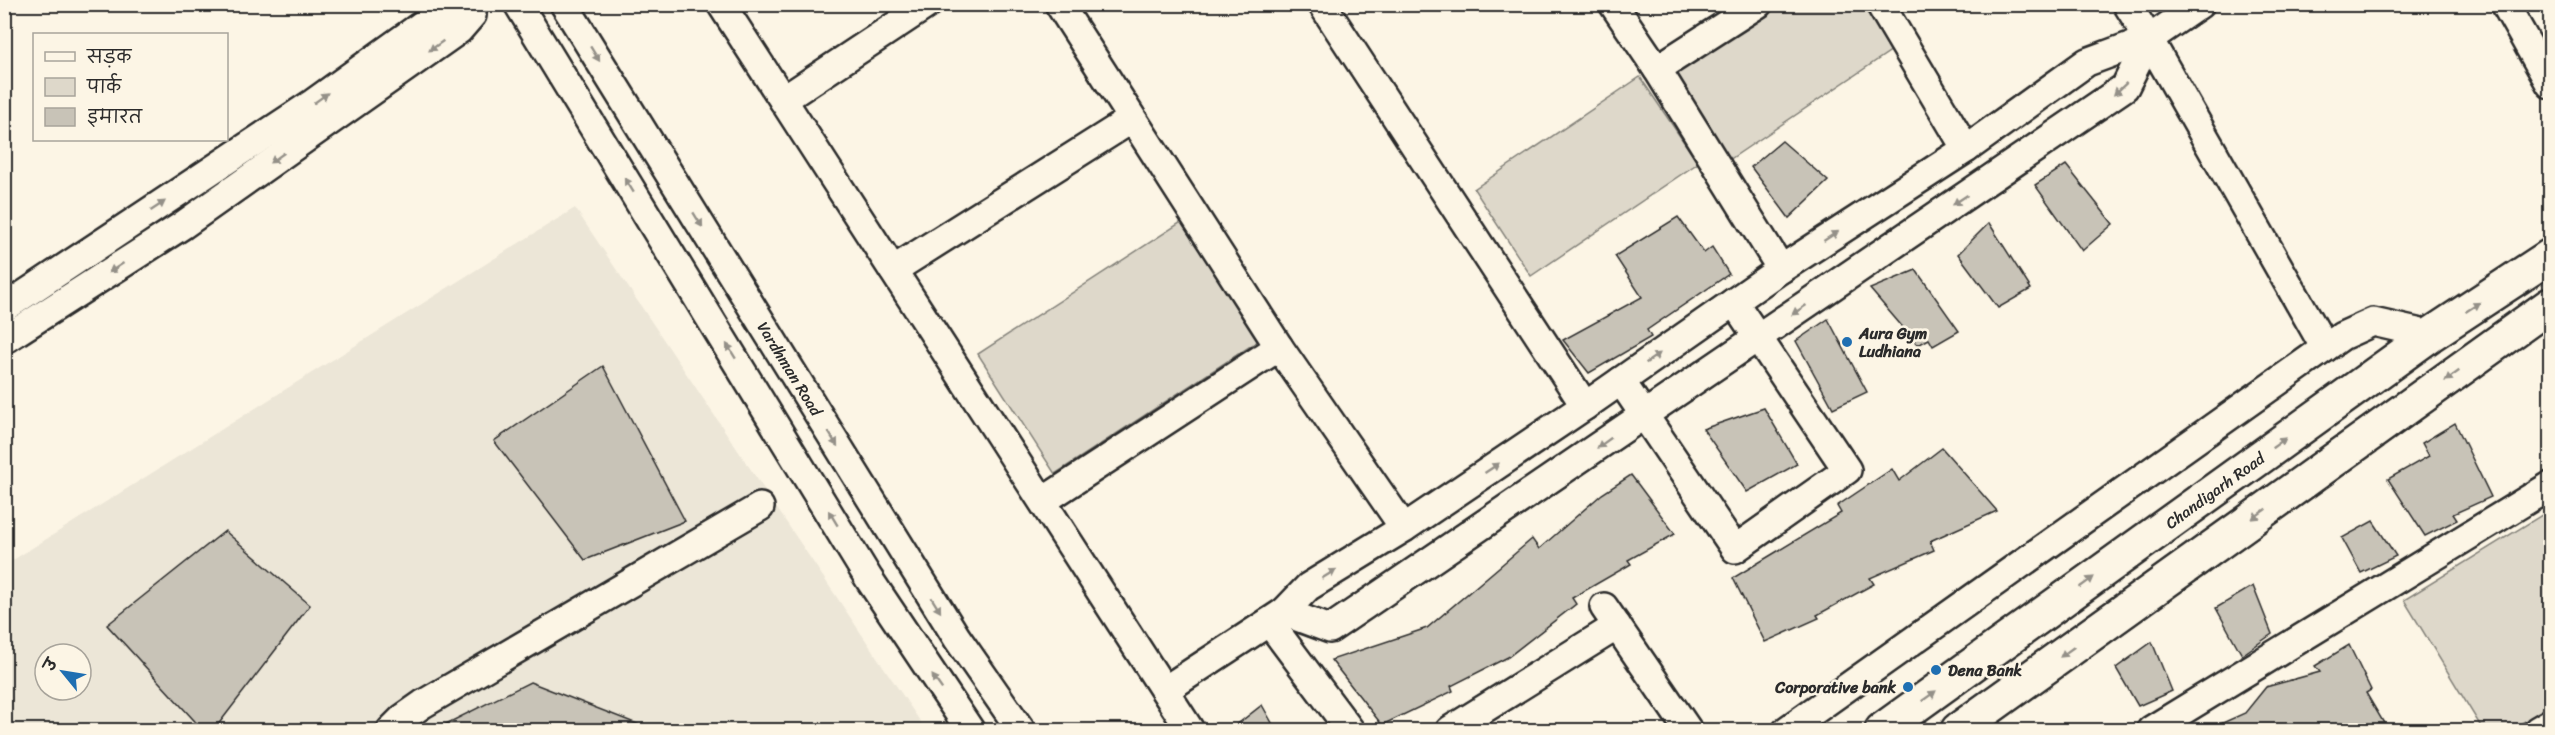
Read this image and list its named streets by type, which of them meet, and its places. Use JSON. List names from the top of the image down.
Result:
{
  "streets": {
    "main road": ["Chandigarh Road"],
    "street": ["Vardhman Road"]
  },
  "places": ["Aura Gym Ludhiana", "Dena Bank", "Corporative bank"],
  "legend": ["सड़क", "पार्क", "इमारत"],
  "north": "top left"
}
